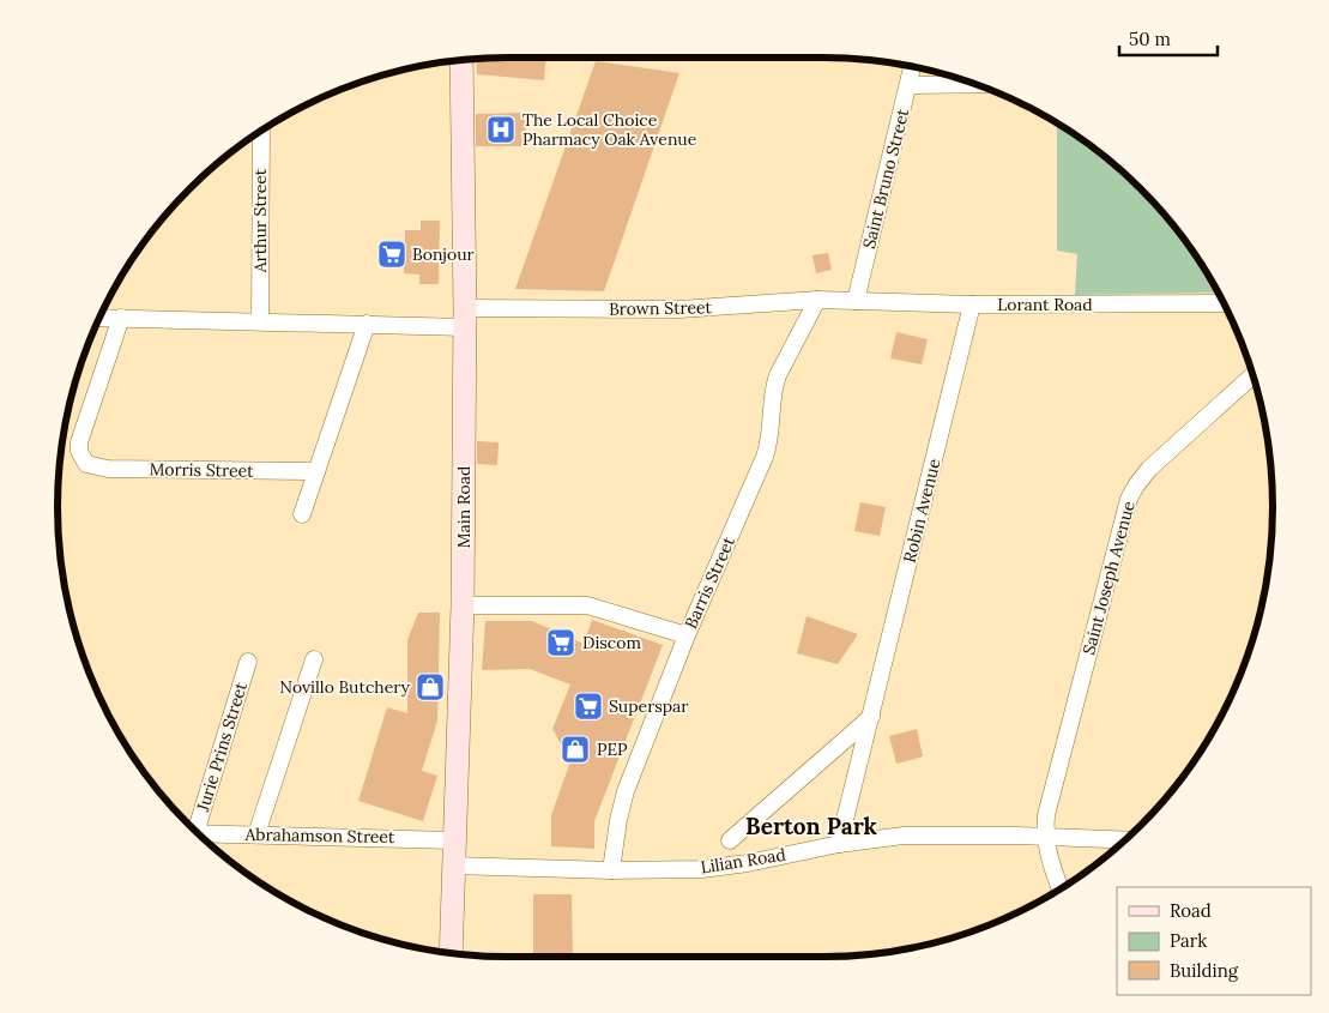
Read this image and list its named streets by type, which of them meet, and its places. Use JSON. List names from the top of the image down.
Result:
{
  "streets": {
    "street": [
      "Saint Bruno Street",
      "Arthur Street",
      "Lorant Road",
      "Brown Street",
      "Morris Street",
      "Main Road",
      "Robin Avenue",
      "Saint Joseph Avenue",
      "Barris Street",
      "Jurie Prins Street",
      "Abrahamson Street",
      "Lilian Road"
    ]
  },
  "crossings": [
    ["Saint Bruno Street", "Lorant Road"],
    ["Saint Bruno Street", "Brown Street"],
    ["Arthur Street", "Brown Street"],
    ["Lorant Road", "Brown Street"],
    ["Lorant Road", "Robin Avenue"],
    ["Brown Street", "Morris Street"],
    ["Brown Street", "Main Road"],
    ["Brown Street", "Barris Street"],
    ["Main Road", "Abrahamson Street"],
    ["Main Road", "Lilian Road"],
    ["Robin Avenue", "Lilian Road"],
    ["Saint Joseph Avenue", "Lilian Road"],
    ["Barris Street", "Lilian Road"]
  ],
  "districts": ["Berton Park"],
  "places": {
    "hospital": ["The Local Choice Pharmacy Oak Avenue"],
    "supermarket": ["Bonjour", "Discom", "Superspar"],
    "shop": ["Novillo Butchery", "PEP"]
  },
  "legend": ["Road", "Park", "Building"],
  "scale_bar": "50 m"
}
